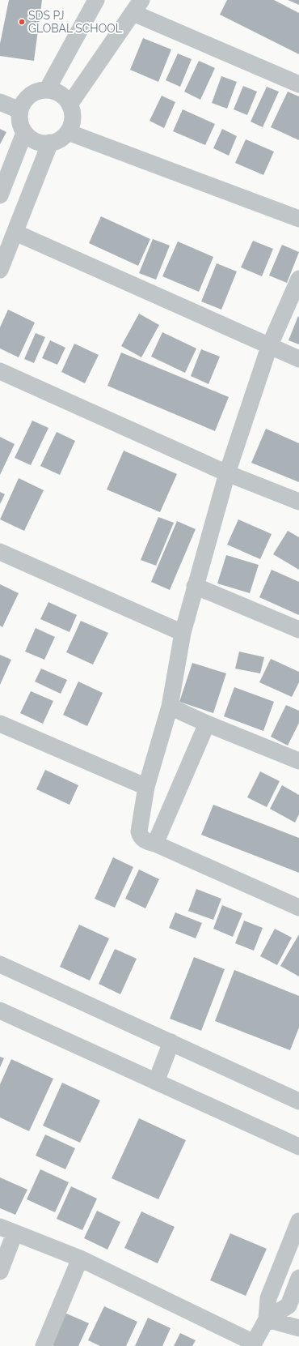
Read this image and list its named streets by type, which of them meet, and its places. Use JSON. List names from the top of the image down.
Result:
{
  "places": ["SDS PJ GLOBAL SCHOOL"]
}
